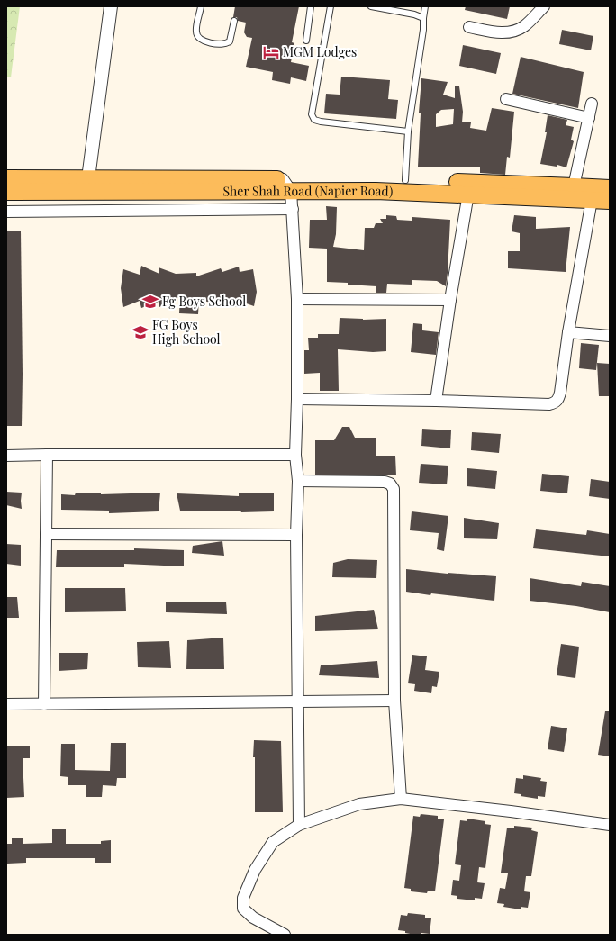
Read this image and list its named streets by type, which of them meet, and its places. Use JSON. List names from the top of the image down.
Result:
{
  "streets": {
    "main road": ["Sher Shah Road (Napier Road)"]
  },
  "places": {
    "hotel": ["MGM Lodges"],
    "school or university": ["Fg Boys School", "FG Boys High School"]
  }
}
